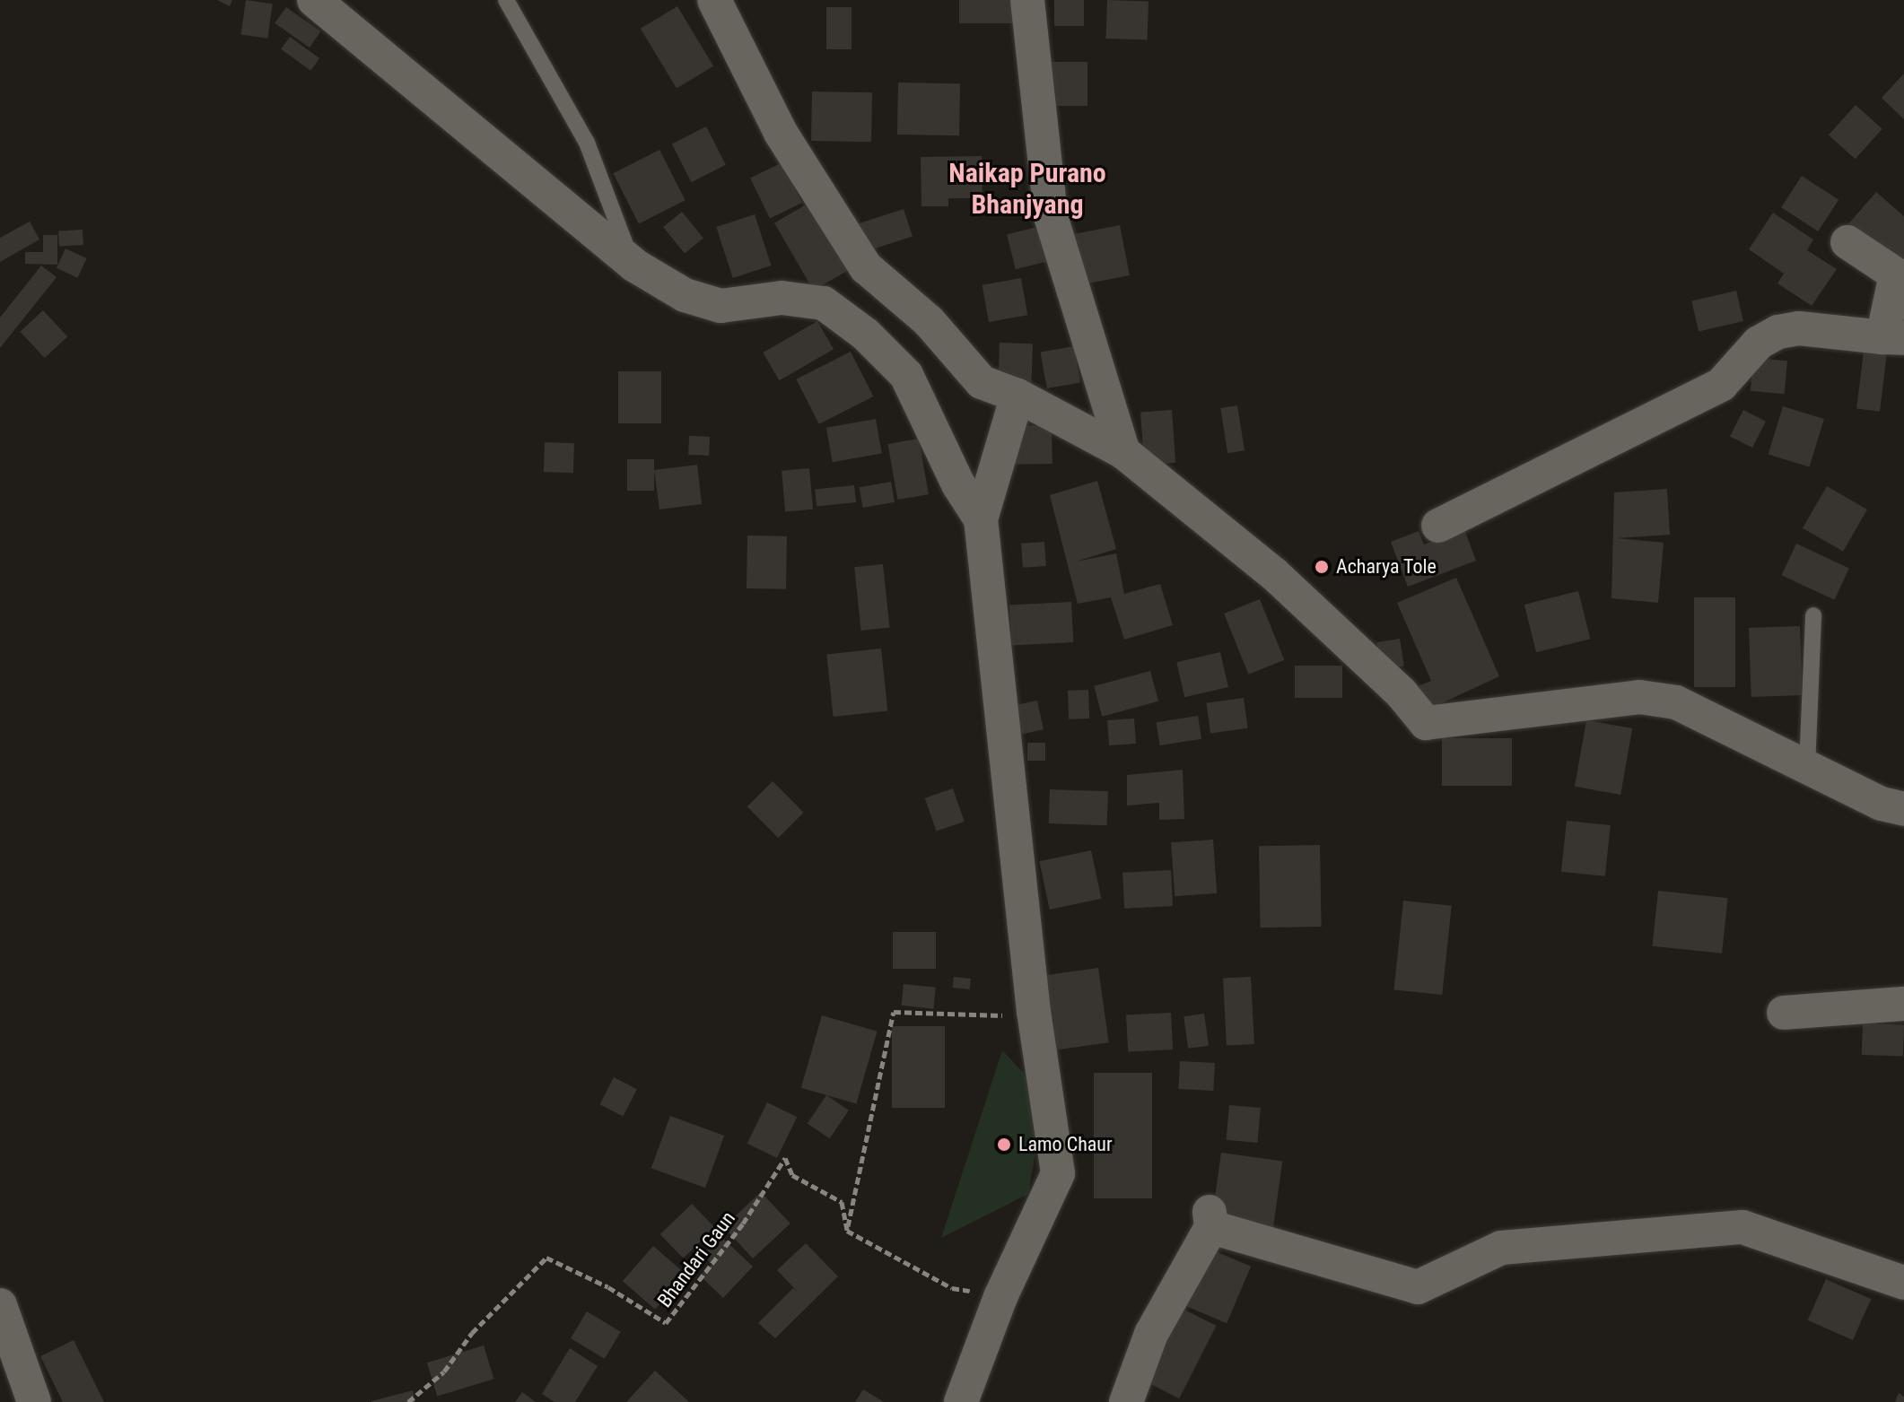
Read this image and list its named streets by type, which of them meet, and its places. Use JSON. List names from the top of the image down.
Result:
{
  "streets": {
    "path": ["Bhandari Gaun"]
  },
  "districts": ["Naikap Purano Bhanjyang"],
  "places": ["Acharya Tole", "Lamo Chaur"]
}
